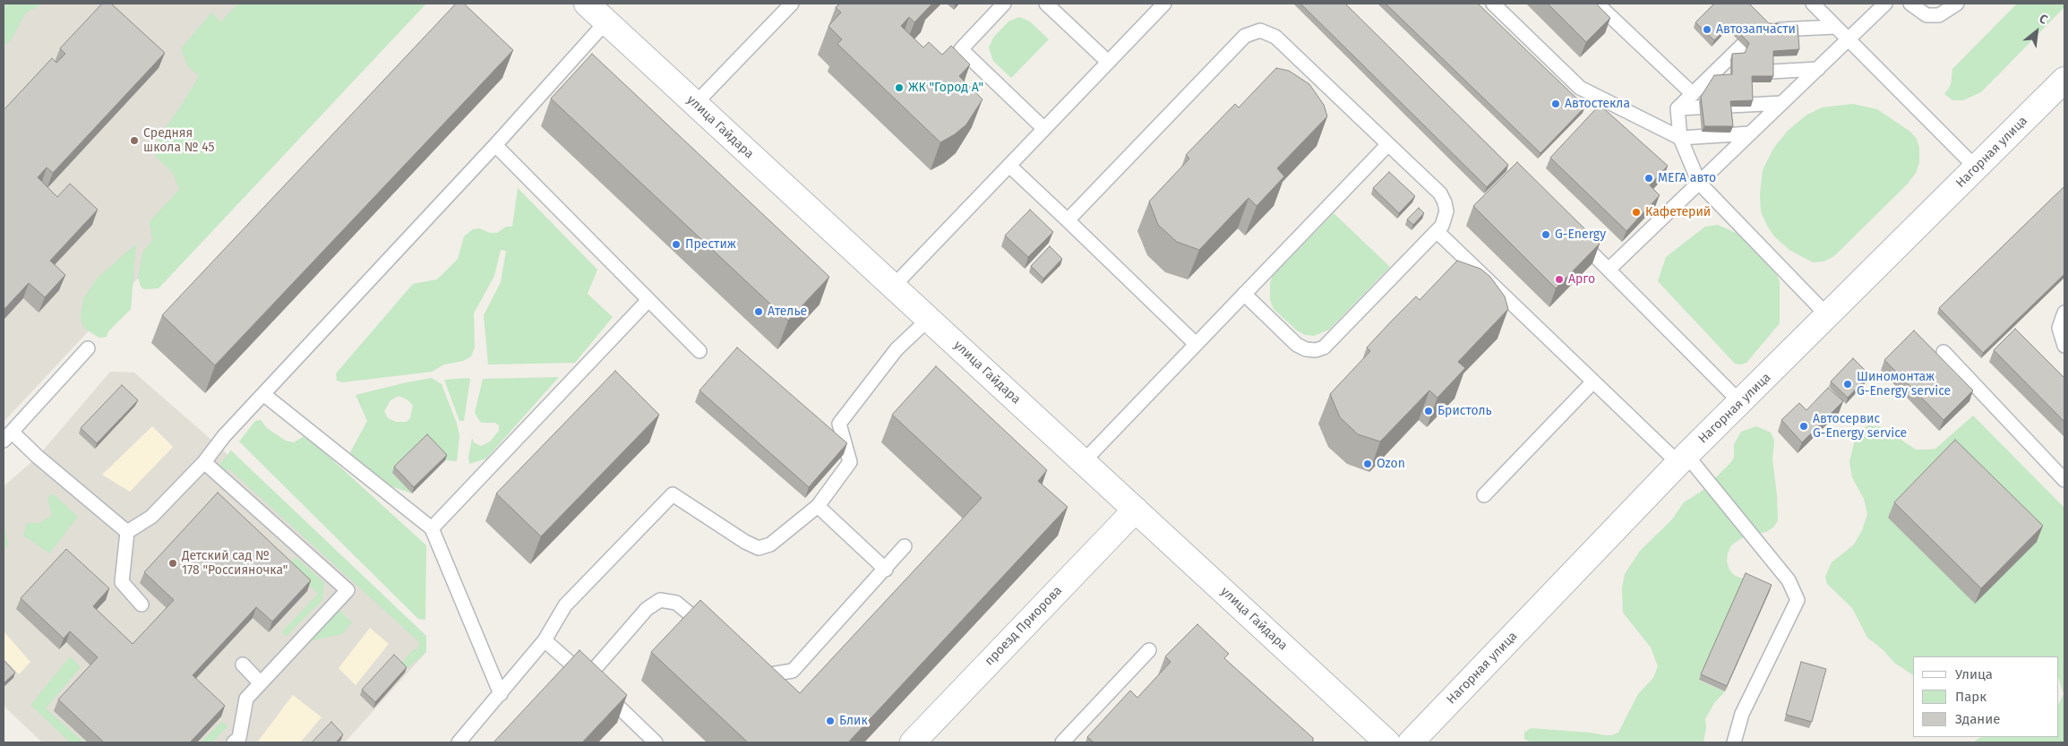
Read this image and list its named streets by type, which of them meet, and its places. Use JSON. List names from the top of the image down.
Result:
{
  "streets": {
    "street": ["улица Гайдара", "Нагорная улица", "проезд Приорова"]
  },
  "crossings": [
    ["улица Гайдара", "проезд Приорова"]
  ],
  "places": [
    "Автозапчасти",
    "ЖК \"Город А\"",
    "Автостекла",
    "Средняя школа № 45",
    "МЕГА авто",
    "Кафетерий",
    "G-Energy",
    "Престиж",
    "Арго",
    "Ателье",
    "Шиномонтаж G-Energy service",
    "Бристоль",
    "Автосервис G-Energy service",
    "Ozon",
    "Детский сад № 178 \"Россияночка\"",
    "Блик"
  ],
  "legend": ["Улица", "Парк", "Здание"],
  "north": "top right"
}
